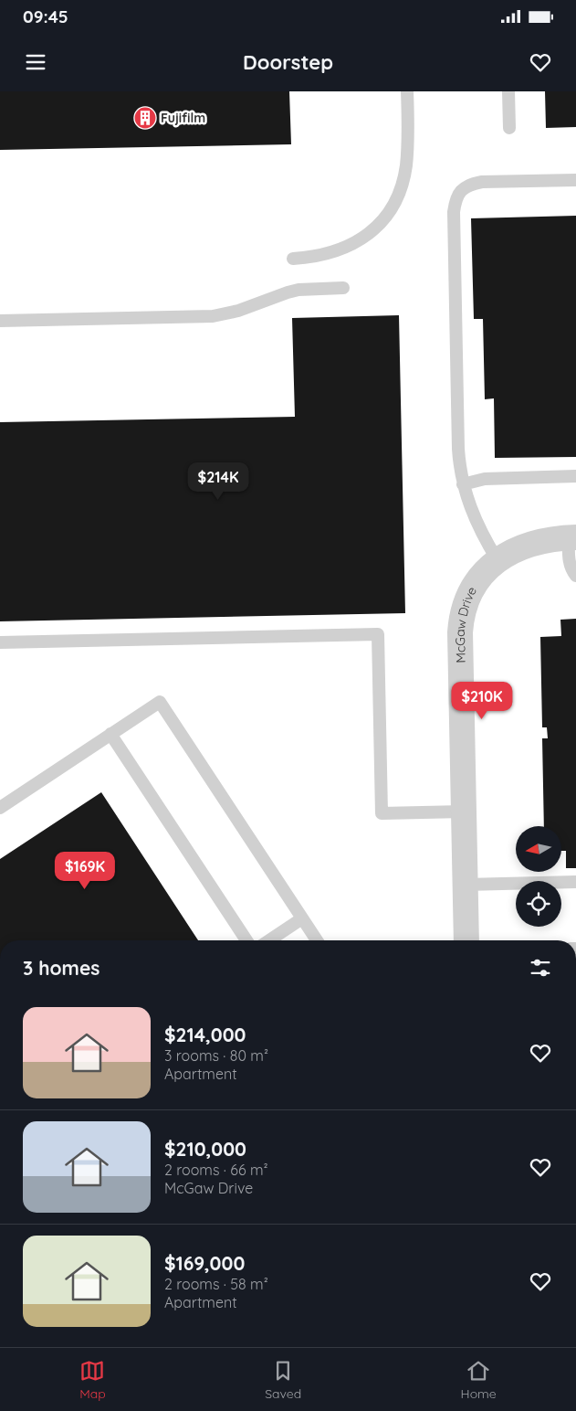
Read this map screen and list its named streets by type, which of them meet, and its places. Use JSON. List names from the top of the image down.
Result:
{
  "streets": {
    "street": ["McGaw Drive"]
  },
  "places": {
    "building": ["Fujifilm"]
  },
  "north": "left",
  "page": {
    "status": "09:45",
    "header": "Doorstep",
    "price": ["$214K", "$210K", "$169K"],
    "heading": "3 homes",
    "list": [
      {
        "name": "$214,000",
        "note": "3 rooms · 80 m² · Apartment"
      },
      {
        "name": "$210,000",
        "note": "2 rooms · 66 m² · McGaw Drive"
      },
      {
        "name": "$169,000",
        "note": "2 rooms · 58 m² · Apartment"
      }
    ],
    "tabs": ["Map", "Saved", "Home"]
  }
}
